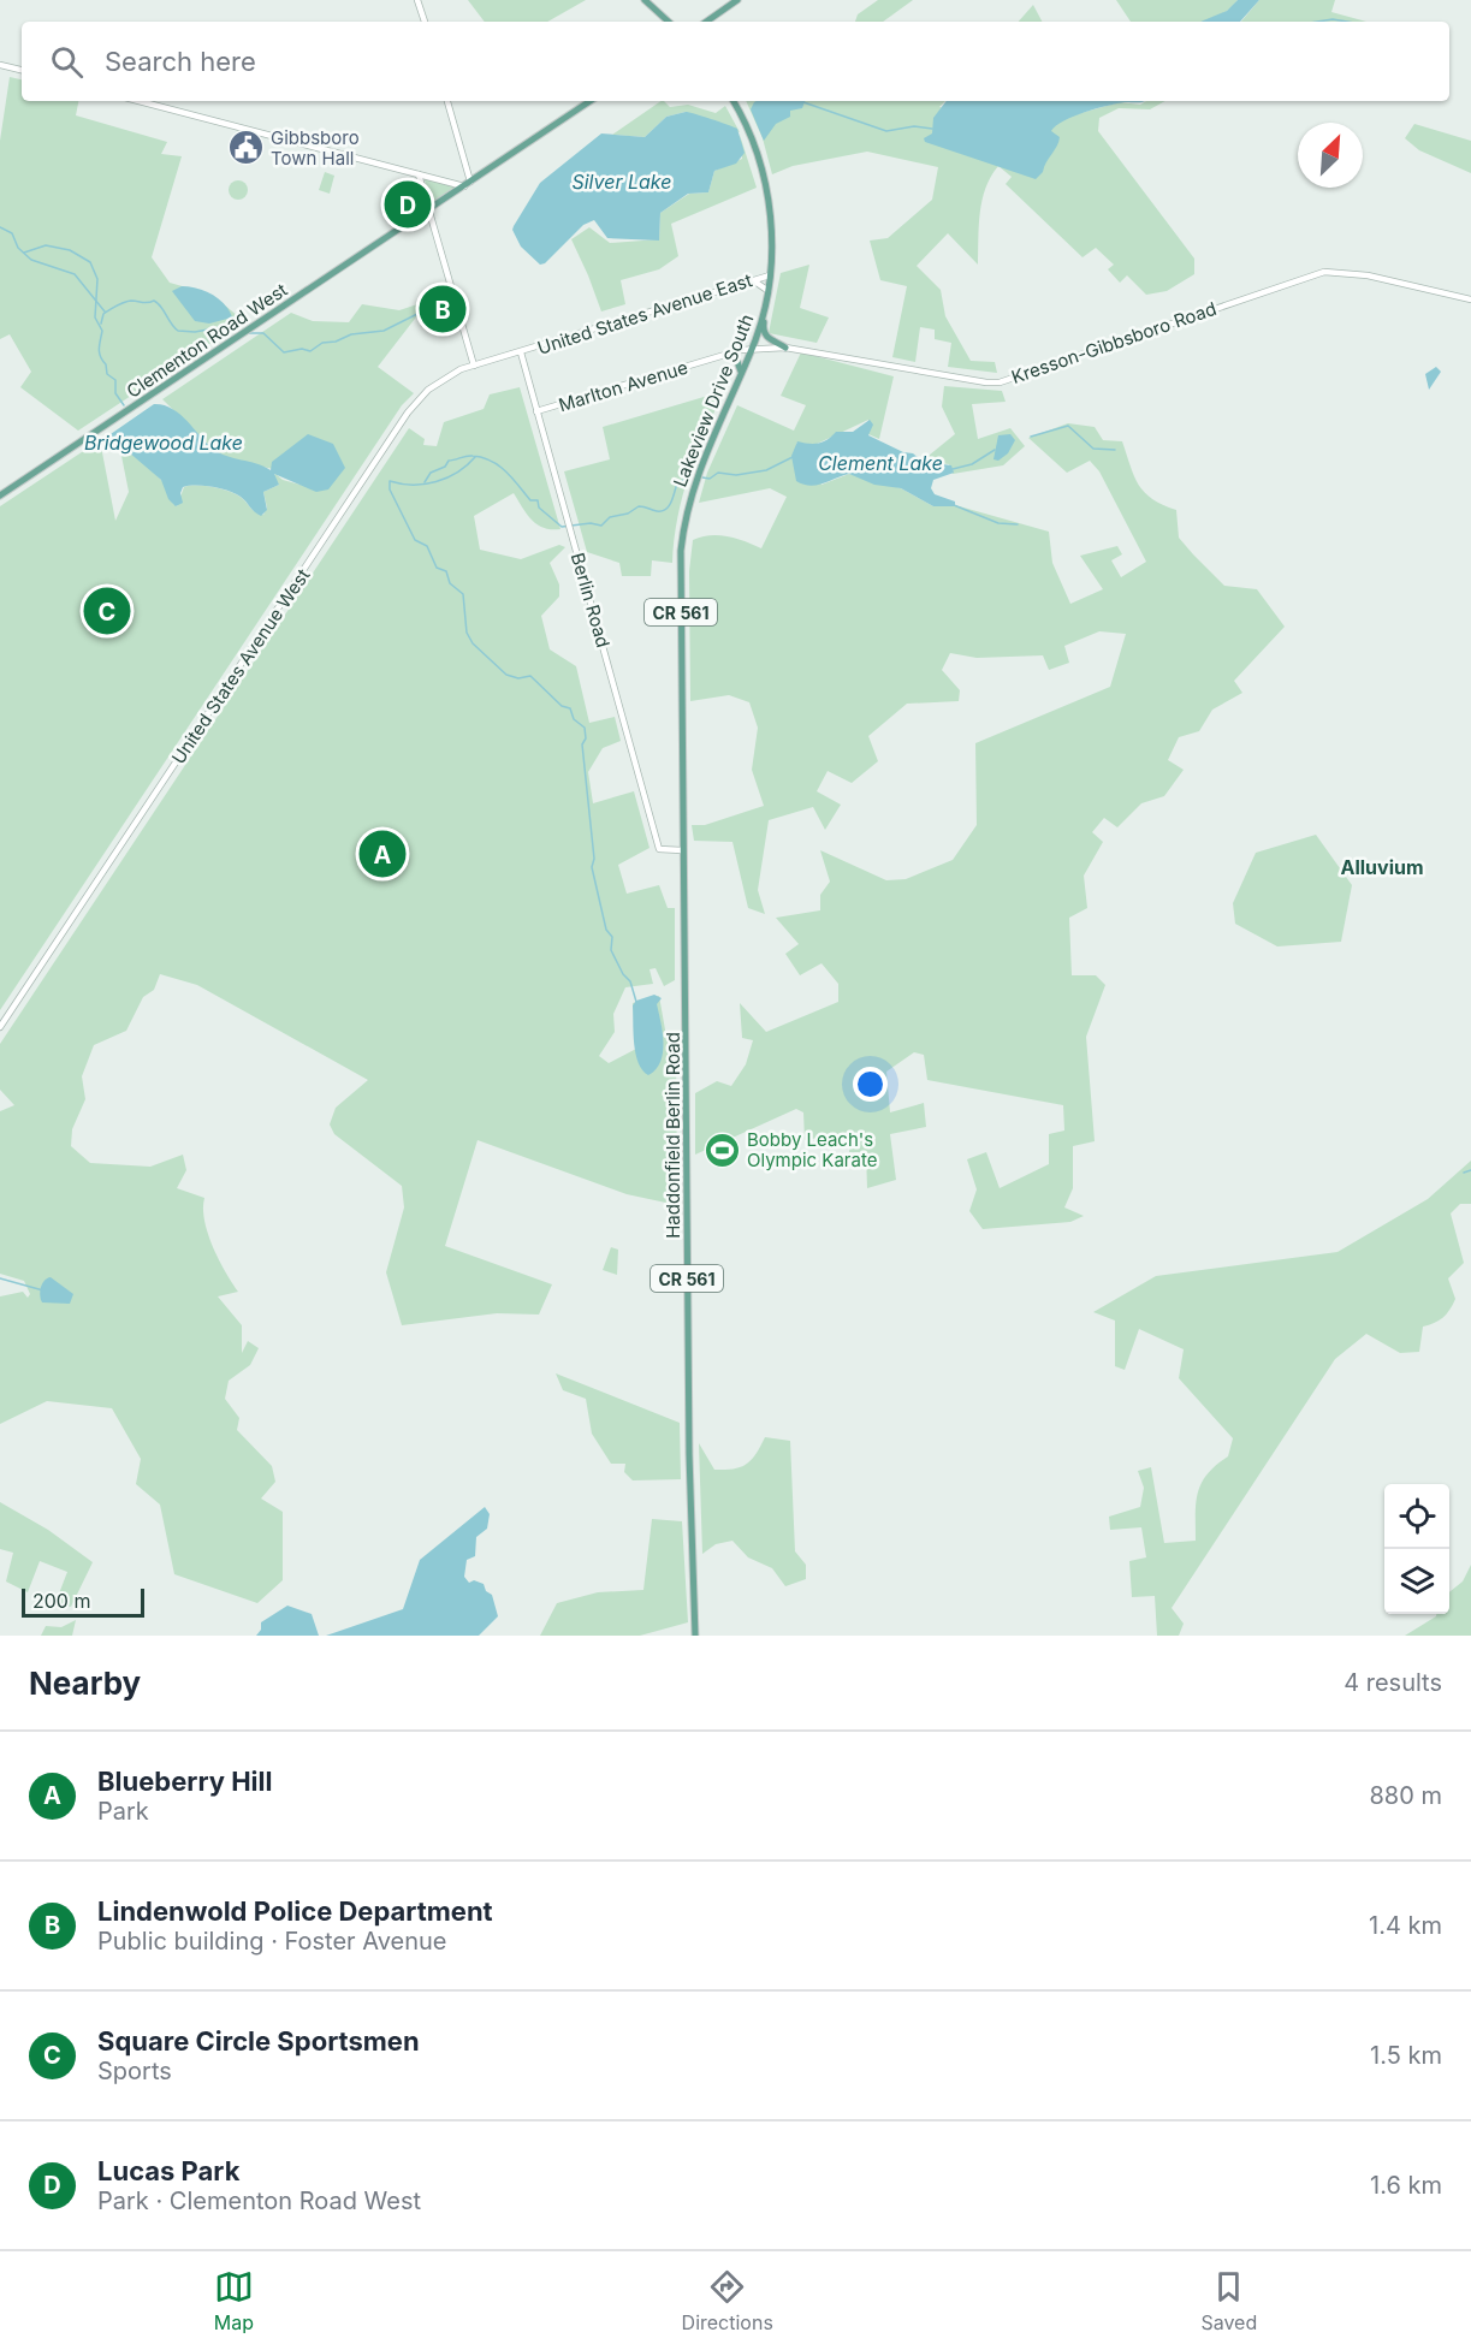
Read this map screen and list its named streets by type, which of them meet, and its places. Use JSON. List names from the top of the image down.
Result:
{
  "streets": {
    "main road": [
      "Clementon Road West",
      "Lakeview Drive South",
      "CR 561",
      "Haddonfield Berlin Road"
    ],
    "street": [
      "United States Avenue East",
      "Kresson-Gibbsboro Road",
      "Marlton Avenue",
      "Berlin Road",
      "United States Avenue West"
    ]
  },
  "crossings": [
    ["United States Avenue East", "Lakeview Drive South"],
    ["United States Avenue East", "Berlin Road"],
    ["United States Avenue East", "United States Avenue West"],
    ["Kresson-Gibbsboro Road", "Marlton Avenue"],
    ["Kresson-Gibbsboro Road", "Lakeview Drive South"],
    ["Marlton Avenue", "Lakeview Drive South"],
    ["Marlton Avenue", "Berlin Road"],
    ["Lakeview Drive South", "Berlin Road"],
    ["Lakeview Drive South", "Haddonfield Berlin Road"],
    ["Berlin Road", "United States Avenue West"],
    ["Berlin Road", "Haddonfield Berlin Road"]
  ],
  "districts": ["Alluvium"],
  "water": ["Silver Lake", "Bridgewood Lake", "Clement Lake"],
  "places": {
    "public building": ["Gibbsboro Town Hall"],
    "sports": ["Bobby Leach's Olympic Karate"]
  },
  "scale_bar": "200 m",
  "north": "top right",
  "page": {
    "search": "Search here",
    "pins": [
      "D",
      "B",
      "C",
      "A"
    ],
    "scale": "200 m",
    "heading": ["Nearby", "4 results"],
    "list": [
      {
        "mark": "A",
        "name": "Blueberry Hill",
        "note": "Park",
        "value": "880 m"
      },
      {
        "mark": "B",
        "name": "Lindenwold Police Department",
        "note": "Public building · Foster Avenue",
        "value": "1.4 km"
      },
      {
        "mark": "C",
        "name": "Square Circle Sportsmen",
        "note": "Sports",
        "value": "1.5 km"
      },
      {
        "mark": "D",
        "name": "Lucas Park",
        "note": "Park · Clementon Road West",
        "value": "1.6 km"
      }
    ],
    "nav": ["Map", "Directions", "Saved"]
  }
}
